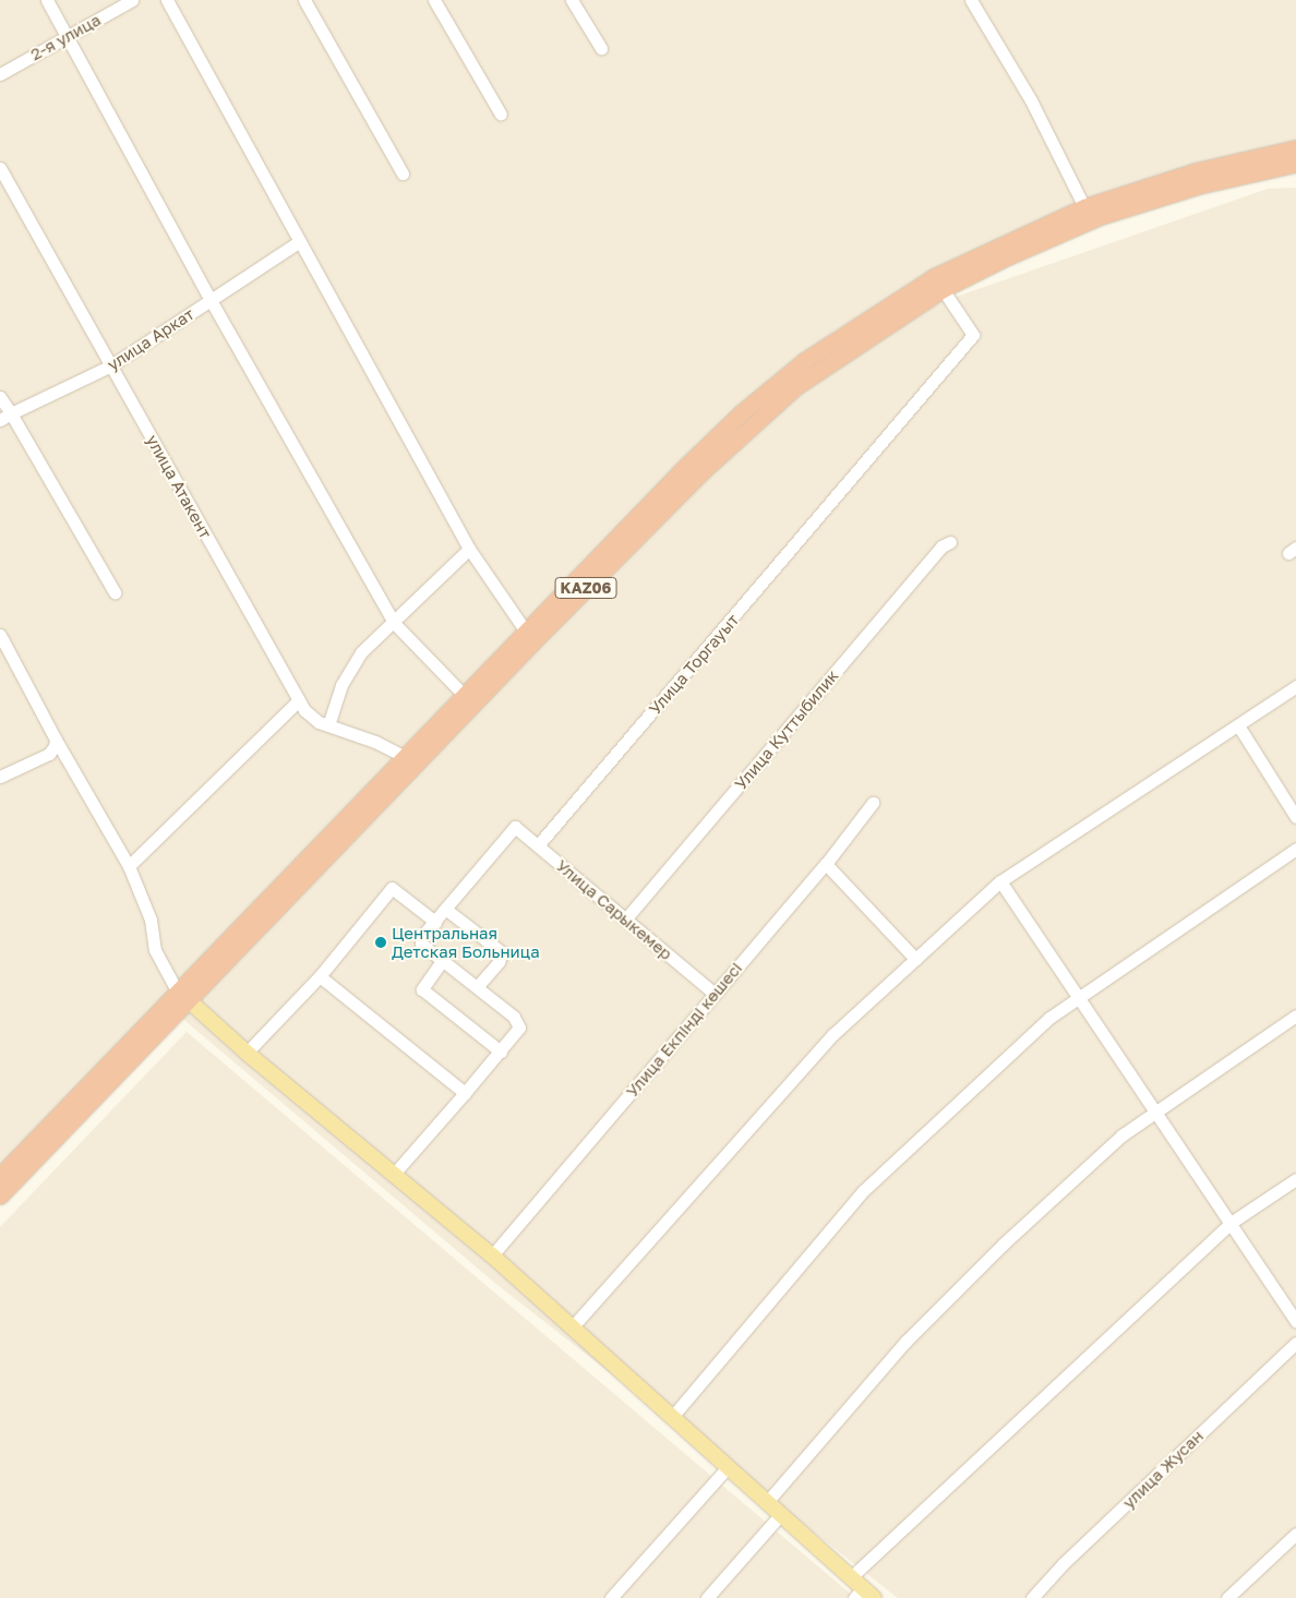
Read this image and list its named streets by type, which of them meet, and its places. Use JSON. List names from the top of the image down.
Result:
{
  "streets": {
    "highway": ["KАZ06"],
    "street": [
      "2-я улица",
      "улица Аркат",
      "улица Атакент",
      "Улица Торгауыт",
      "Улица Куттыбилик",
      "Улица Сарыкемер",
      "Улица Екпінді көшесі",
      "улица Жусан"
    ]
  },
  "crossings": [
    ["улица Аркат", "улица Атакент"],
    ["улица Атакент", "KАZ06"],
    ["KАZ06", "Улица Торгауыт"],
    ["Улица Торгауыт", "Улица Сарыкемер"],
    ["Улица Куттыбилик", "Улица Сарыкемер"],
    ["Улица Сарыкемер", "Улица Екпінді көшесі"]
  ],
  "places": ["Центральная Детская Больница"]
}
